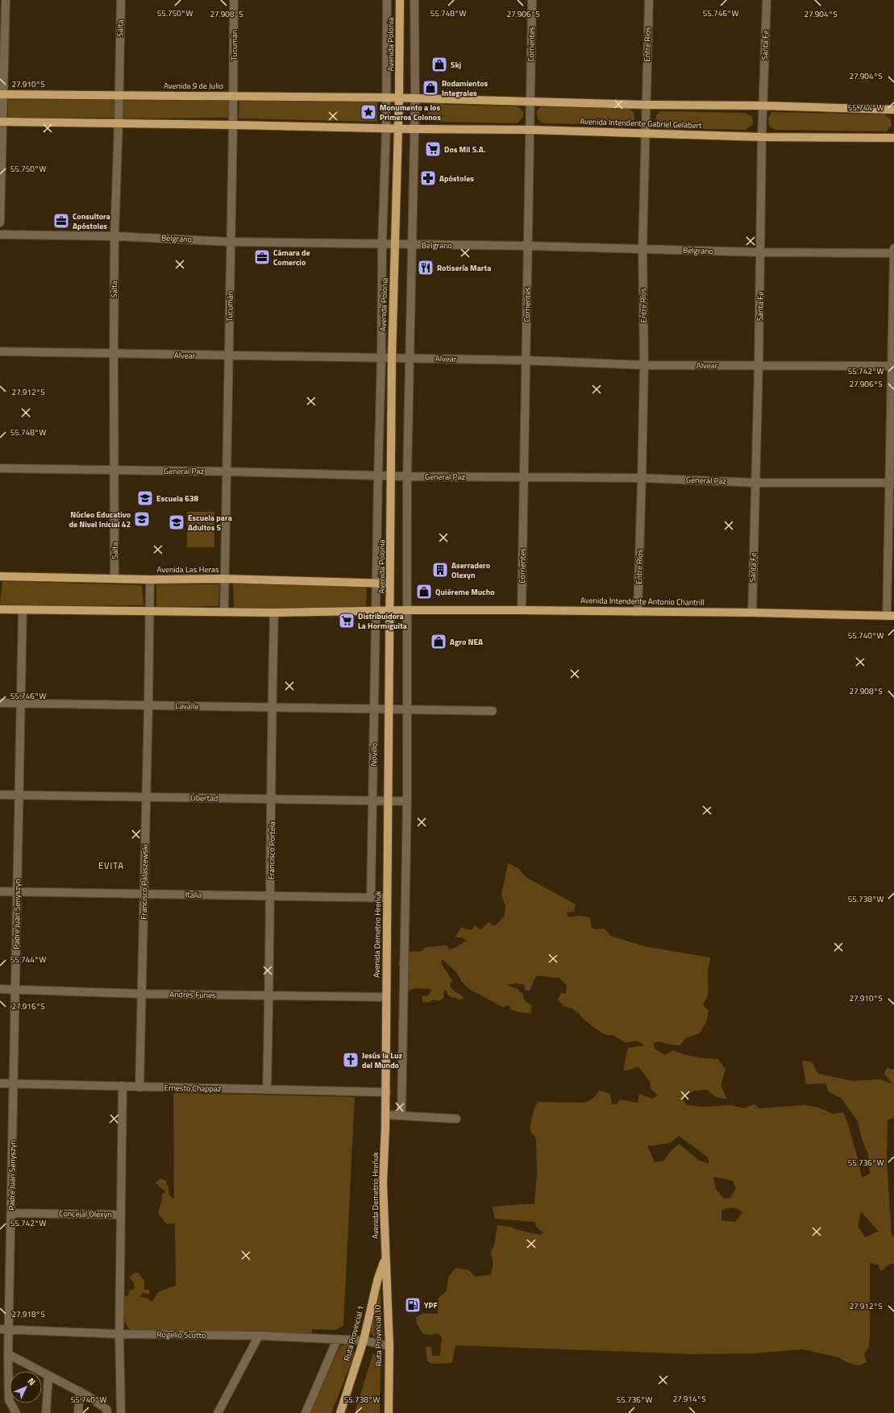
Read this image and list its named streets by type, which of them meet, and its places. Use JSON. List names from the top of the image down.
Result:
{
  "streets": {
    "main road": [
      "Avenida Polonia",
      "Avenida 9 de Julio",
      "Avenida Intendente Gabriel Gelabert",
      "Avenida Las Heras",
      "Avenida Intendente Antonio Chantrill",
      "Avenida Demetrio Hreñuk",
      "Ruta Provincial 1",
      "Ruta Provincial 10"
    ],
    "street": [
      "Salta",
      "Corrientes",
      "Entre Ríos",
      "Tucumán",
      "Santa Fe",
      "Belgrano",
      "Alvear",
      "General Paz",
      "Lavalle",
      "Novillo",
      "Libertad",
      "Francisco Portela",
      "Francisco Palaszewski",
      "Italia",
      "Padre Juan Senyszyn",
      "Andrés Funes",
      "Ernesto Chappaz",
      "Concejal Olexyn",
      "Rogelio Scotto"
    ]
  },
  "crossings": [
    ["Salta", "Avenida 9 de Julio"],
    ["Salta", "Belgrano"],
    ["Salta", "Alvear"],
    ["Salta", "General Paz"],
    ["Salta", "Avenida Las Heras"],
    ["Avenida Polonia", "Avenida 9 de Julio"],
    ["Avenida Polonia", "Avenida Intendente Gabriel Gelabert"],
    ["Avenida Polonia", "Belgrano"],
    ["Avenida Polonia", "Alvear"],
    ["Avenida Polonia", "General Paz"],
    ["Avenida Polonia", "Avenida Las Heras"],
    ["Avenida Polonia", "Avenida Intendente Antonio Chantrill"],
    ["Avenida Polonia", "Novillo"],
    ["Avenida Polonia", "Avenida Demetrio Hreñuk"],
    ["Corrientes", "Avenida Intendente Gabriel Gelabert"],
    ["Corrientes", "Belgrano"],
    ["Corrientes", "Alvear"],
    ["Corrientes", "General Paz"],
    ["Corrientes", "Avenida Intendente Antonio Chantrill"],
    ["Entre Ríos", "Avenida Intendente Gabriel Gelabert"],
    ["Entre Ríos", "Belgrano"],
    ["Entre Ríos", "Alvear"],
    ["Entre Ríos", "General Paz"],
    ["Entre Ríos", "Avenida Intendente Antonio Chantrill"],
    ["Tucumán", "Avenida 9 de Julio"],
    ["Tucumán", "Belgrano"],
    ["Tucumán", "Alvear"],
    ["Tucumán", "General Paz"],
    ["Tucumán", "Avenida Las Heras"],
    ["Santa Fe", "Avenida Intendente Gabriel Gelabert"],
    ["Santa Fe", "Belgrano"],
    ["Santa Fe", "Alvear"],
    ["Santa Fe", "General Paz"],
    ["Santa Fe", "Avenida Intendente Antonio Chantrill"],
    ["Avenida Las Heras", "Francisco Palaszewski"],
    ["Avenida Intendente Antonio Chantrill", "Novillo"],
    ["Avenida Intendente Antonio Chantrill", "Avenida Demetrio Hreñuk"],
    ["Lavalle", "Novillo"],
    ["Lavalle", "Francisco Portela"],
    ["Lavalle", "Francisco Palaszewski"],
    ["Lavalle", "Padre Juan Senyszyn"],
    ["Lavalle", "Avenida Demetrio Hreñuk"],
    ["Novillo", "Libertad"],
    ["Novillo", "Italia"],
    ["Libertad", "Francisco Portela"],
    ["Libertad", "Francisco Palaszewski"],
    ["Libertad", "Padre Juan Senyszyn"],
    ["Libertad", "Avenida Demetrio Hreñuk"],
    ["Francisco Portela", "Italia"],
    ["Francisco Portela", "Andrés Funes"],
    ["Francisco Portela", "Ernesto Chappaz"],
    ["Francisco Palaszewski", "Italia"],
    ["Francisco Palaszewski", "Andrés Funes"],
    ["Francisco Palaszewski", "Ernesto Chappaz"],
    ["Italia", "Padre Juan Senyszyn"],
    ["Italia", "Avenida Demetrio Hreñuk"],
    ["Padre Juan Senyszyn", "Andrés Funes"],
    ["Padre Juan Senyszyn", "Ernesto Chappaz"],
    ["Padre Juan Senyszyn", "Concejal Olexyn"],
    ["Padre Juan Senyszyn", "Rogelio Scotto"],
    ["Avenida Demetrio Hreñuk", "Andrés Funes"],
    ["Avenida Demetrio Hreñuk", "Ernesto Chappaz"],
    ["Avenida Demetrio Hreñuk", "Ruta Provincial 1"],
    ["Avenida Demetrio Hreñuk", "Ruta Provincial 10"],
    ["Ruta Provincial 1", "Rogelio Scotto"],
    ["Ruta Provincial 1", "Ruta Provincial 10"],
    ["Rogelio Scotto", "Ruta Provincial 10"]
  ],
  "districts": ["EVITA"],
  "places": {
    "shop": [
      "Skj",
      "Rodamientos Integrales",
      "Quiéreme Mucho",
      "Agro NEA"
    ],
    "place": ["Monumento a los Primeros Colonos"],
    "supermarket": ["Dos Mil S.A.", "Distribuidora La Hormiguita"],
    "pharmacy": ["Apóstoles"],
    "office": ["Consultora Apóstoles", "Cámara de Comercio"],
    "restaurant": ["Rotisería Marta"],
    "school or university": ["Escuela 638", "Núcleo Educativo de Nivel Inicial 42", "Escuela para Adultos 5"],
    "building": ["Aserradero Olexyn"],
    "church": ["Jesús la Luz del Mundo"],
    "fuel station": ["YPF"]
  },
  "north": "top right",
  "coordinates": [
    "55.750°W",
    "55.748°W",
    "55.746°W",
    "27.908°S",
    "27.906°S",
    "27.904°S",
    "27.910°S",
    "55.744°W",
    "55.742°W",
    "27.912°S",
    "55.740°W",
    "55.738°W",
    "27.916°S",
    "55.736°W",
    "27.918°S",
    "27.914°S"
  ]
}
